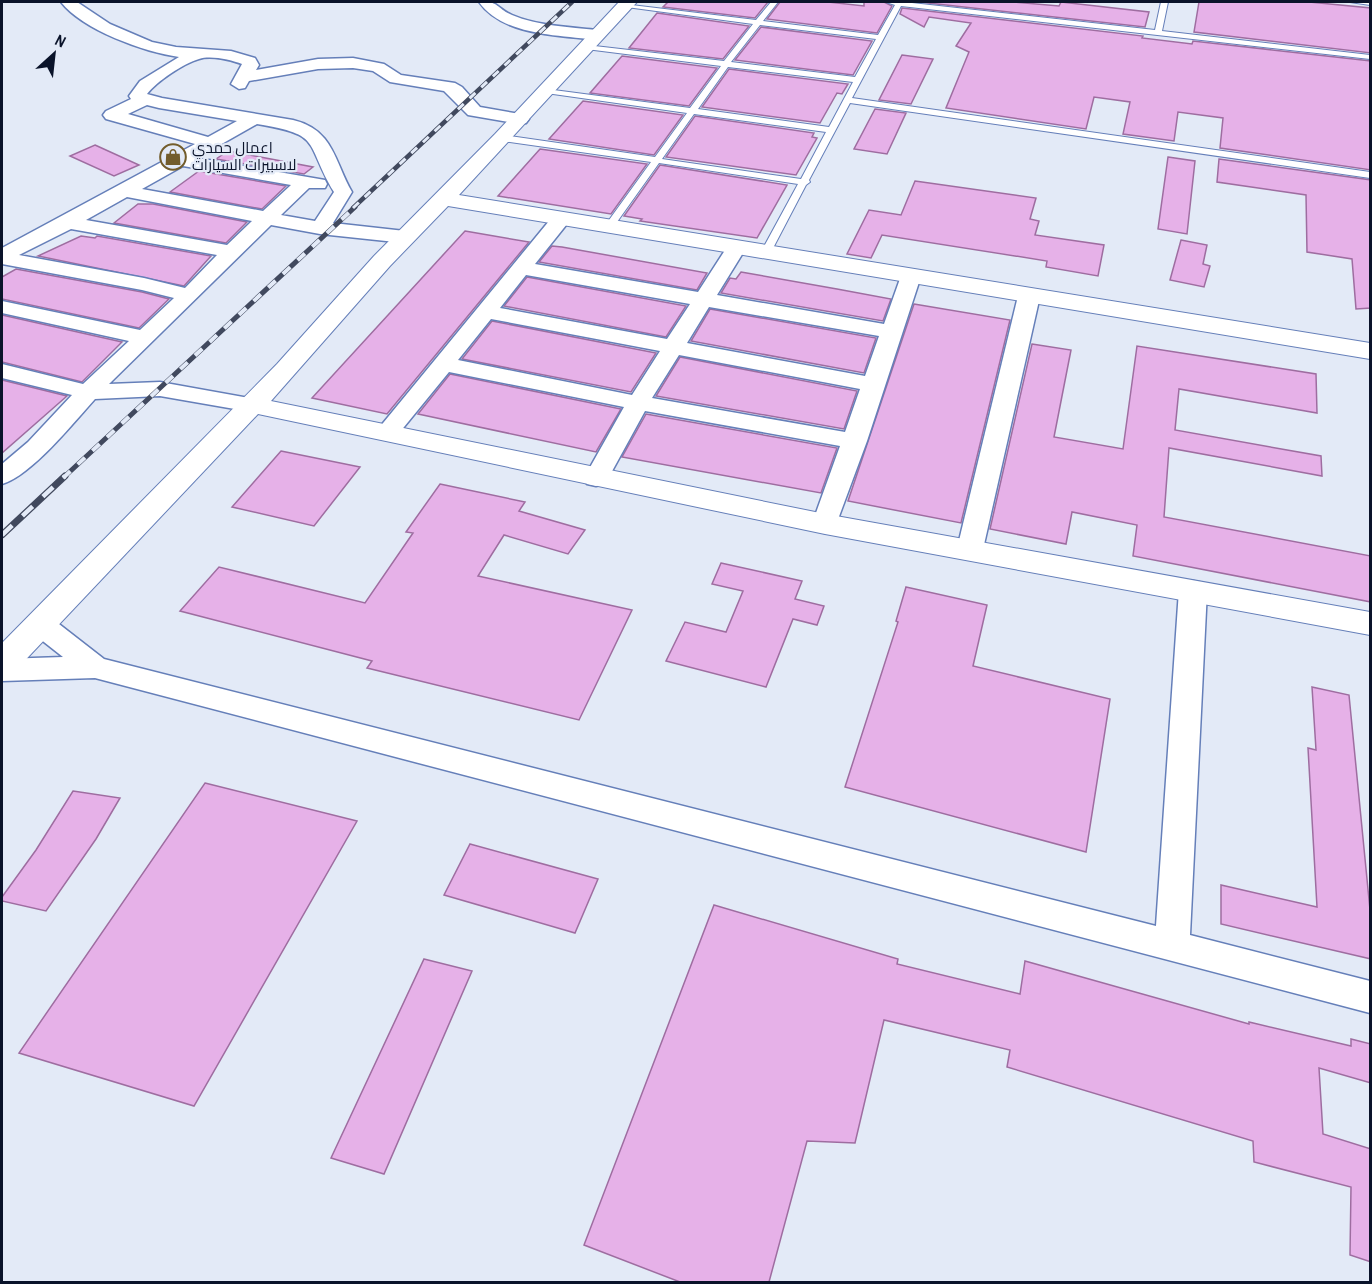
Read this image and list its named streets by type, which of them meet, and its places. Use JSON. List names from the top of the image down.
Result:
{
  "places": {
    "shop": ["اعمال حمدي لاسبيرات السيارات"]
  },
  "north": "top right"
}
